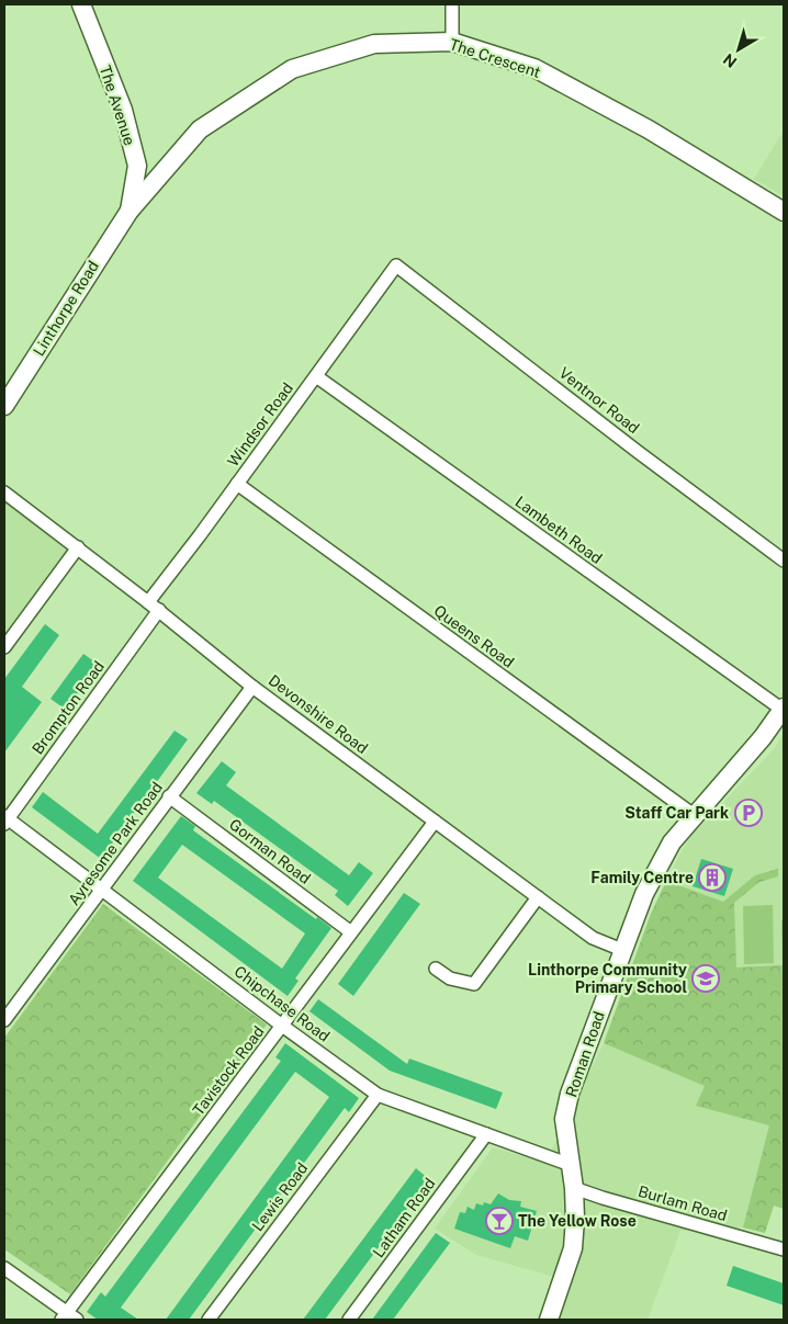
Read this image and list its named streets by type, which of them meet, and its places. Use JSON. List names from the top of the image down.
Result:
{
  "streets": {
    "street": [
      "The Crescent",
      "The Avenue",
      "Linthorpe Road",
      "Ventnor Road",
      "Windsor Road",
      "Lambeth Road",
      "Queens Road",
      "Brompton Road",
      "Devonshire Road",
      "Ayresome Park Road",
      "Gorman Road",
      "Chipchase Road",
      "Roman Road",
      "Tavistock Road",
      "Lewis Road",
      "Burlam Road",
      "Latham Road"
    ]
  },
  "crossings": [
    ["The Crescent", "The Avenue"],
    ["The Crescent", "Linthorpe Road"],
    ["The Avenue", "Linthorpe Road"],
    ["Ventnor Road", "Windsor Road"],
    ["Windsor Road", "Lambeth Road"],
    ["Windsor Road", "Queens Road"],
    ["Windsor Road", "Devonshire Road"],
    ["Lambeth Road", "Roman Road"],
    ["Queens Road", "Roman Road"],
    ["Brompton Road", "Devonshire Road"],
    ["Brompton Road", "Chipchase Road"],
    ["Devonshire Road", "Ayresome Park Road"],
    ["Devonshire Road", "Roman Road"],
    ["Devonshire Road", "Tavistock Road"],
    ["Ayresome Park Road", "Gorman Road"],
    ["Ayresome Park Road", "Chipchase Road"],
    ["Gorman Road", "Tavistock Road"],
    ["Chipchase Road", "Roman Road"],
    ["Chipchase Road", "Tavistock Road"],
    ["Chipchase Road", "Lewis Road"],
    ["Chipchase Road", "Latham Road"],
    ["Roman Road", "Burlam Road"]
  ],
  "places": {
    "parking": ["Staff Car Park"],
    "building": ["Family Centre"],
    "school or university": ["Linthorpe Community Primary School"],
    "bar": ["The Yellow Rose"]
  },
  "north": "bottom left"
}
